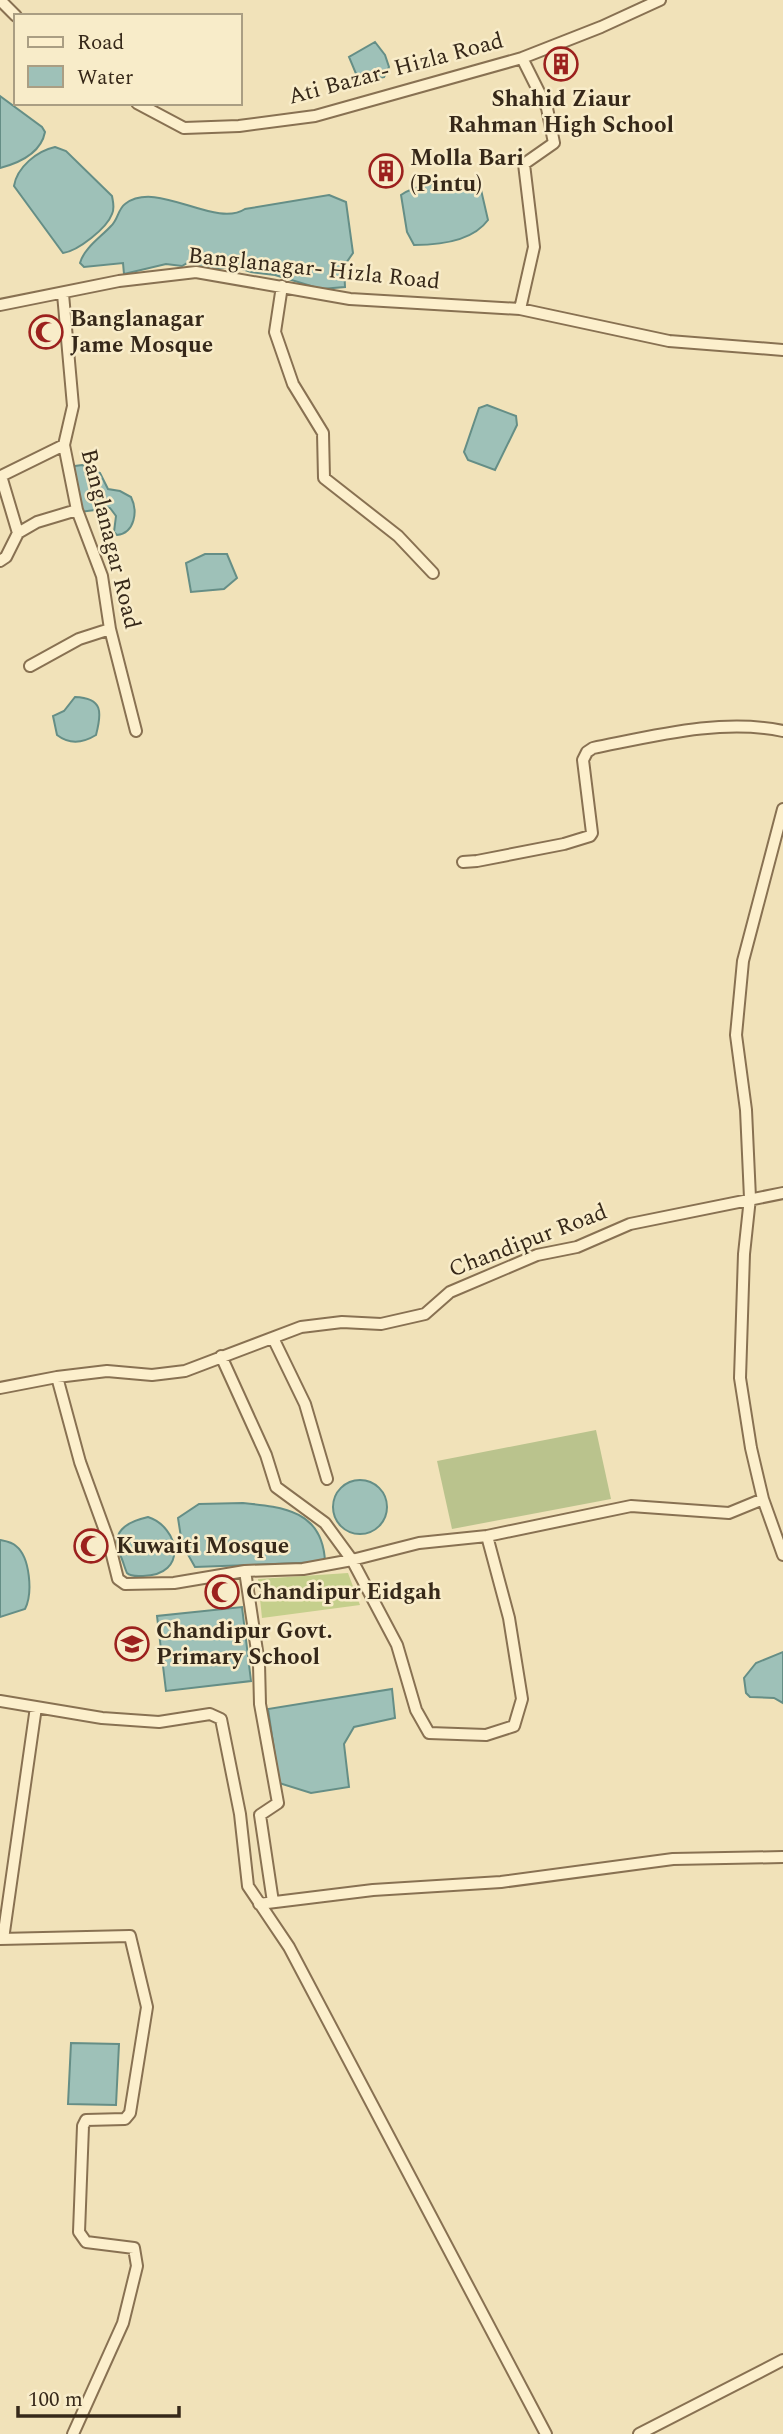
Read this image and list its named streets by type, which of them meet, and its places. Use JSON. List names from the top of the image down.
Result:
{
  "streets": {
    "street": [
      "Ati Bazar- Hizla Road",
      "Banglanagar- Hizla Road",
      "Banglanagar Road",
      "Chandipur Road"
    ]
  },
  "crossings": [
    ["Banglanagar- Hizla Road", "Banglanagar Road"]
  ],
  "places": {
    "building": ["Shahid Ziaur Rahman High School", "Molla Bari (Pintu)"],
    "mosque": ["Banglanagar Jame Mosque", "Kuwaiti Mosque", "Chandipur Eidgah"],
    "school or university": ["Chandipur Govt. Primary School"]
  },
  "legend": ["Road", "Water"],
  "scale_bar": "100 m"
}
